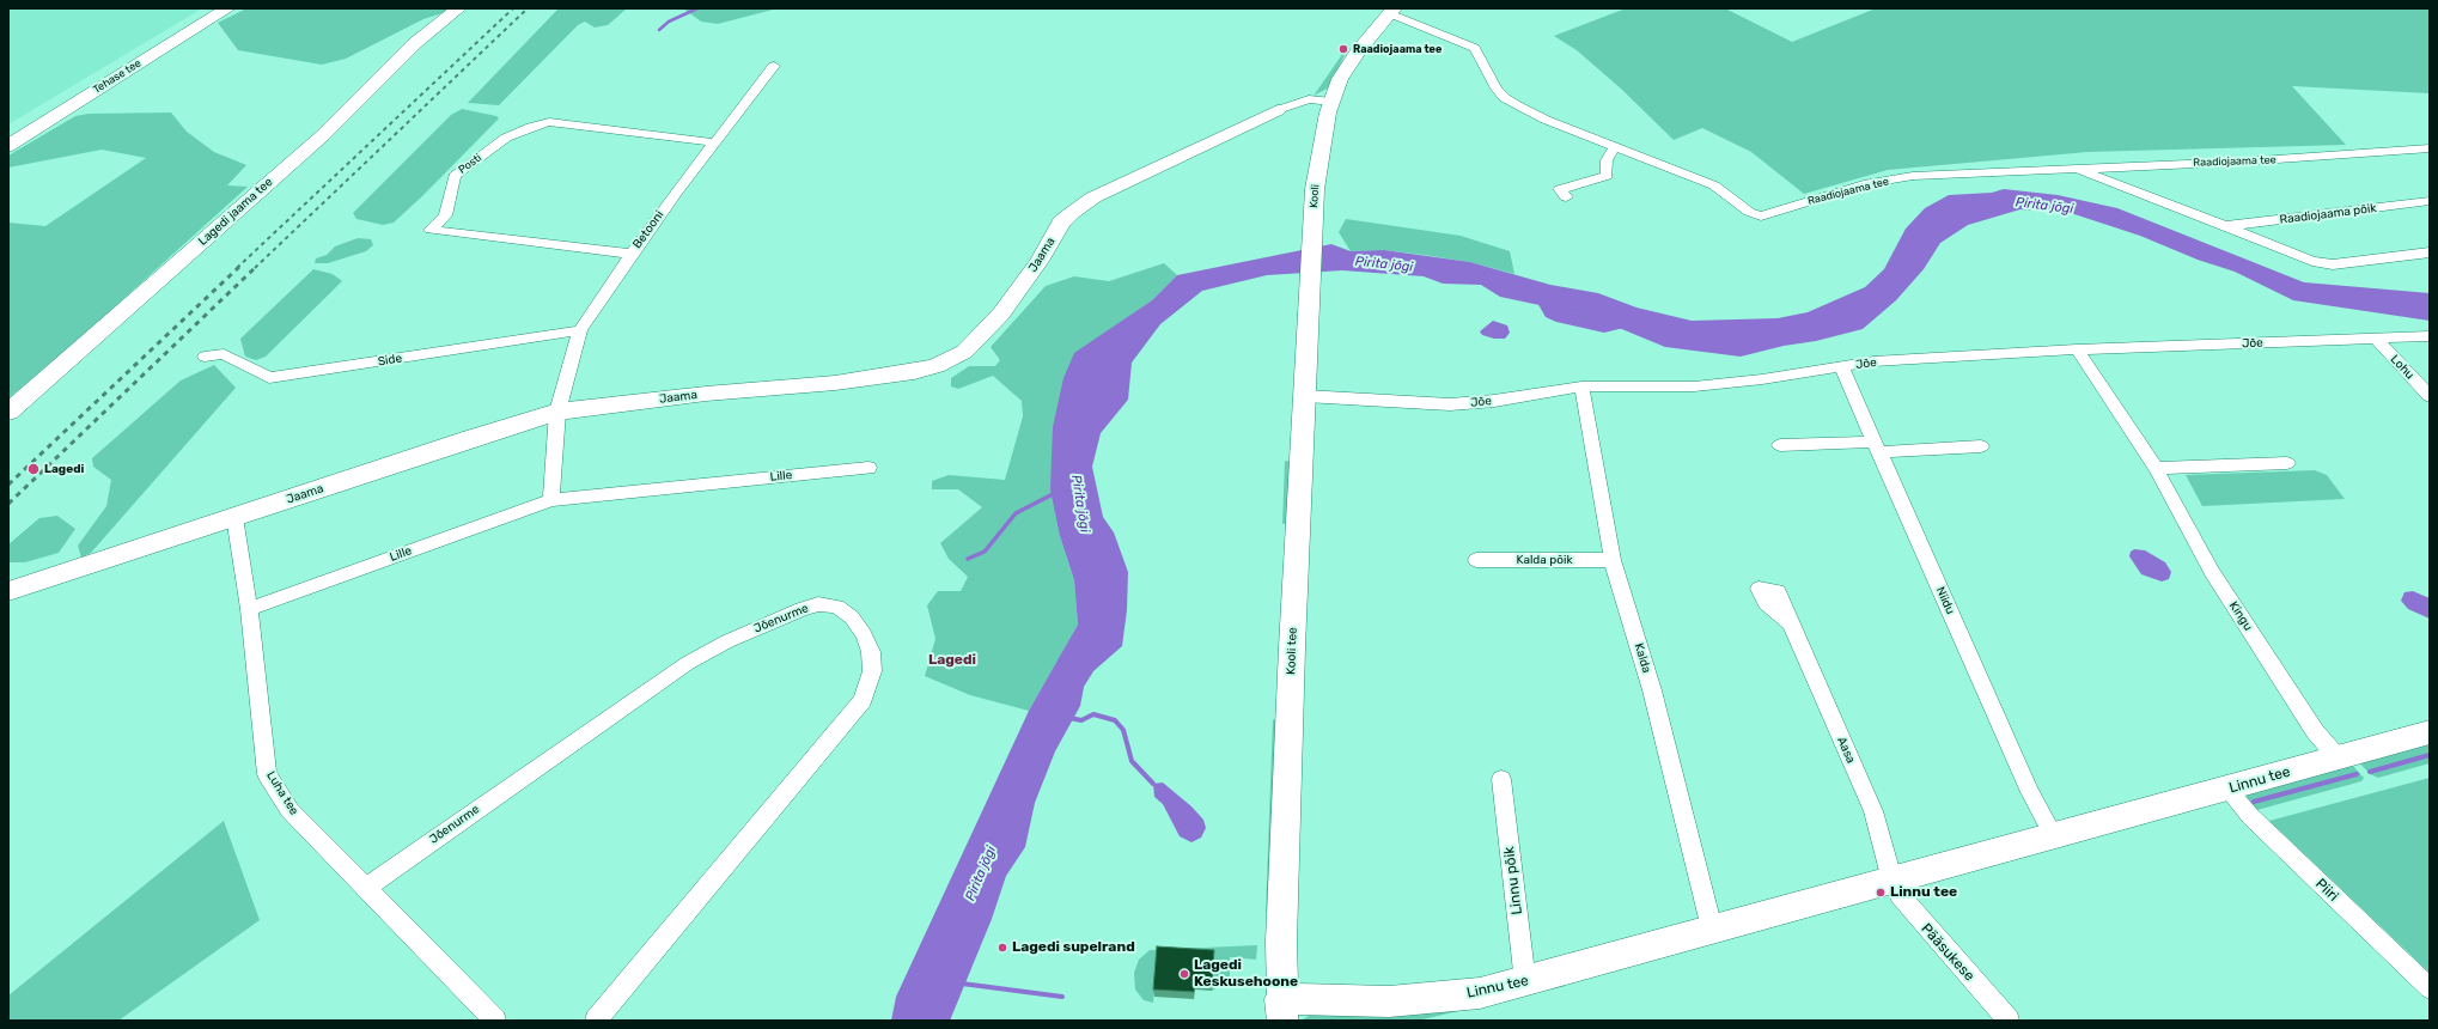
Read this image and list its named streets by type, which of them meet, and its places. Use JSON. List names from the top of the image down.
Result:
{
  "streets": {
    "street": [
      "Tehase tee",
      "Raadiojaama tee",
      "Posti",
      "Kooli",
      "Lagedi jaama tee",
      "Raadiojaama põik",
      "Betooni",
      "Jaama",
      "Jõe",
      "Side",
      "Lohu",
      "Lille",
      "Kalda põik",
      "Niidu",
      "Kingu",
      "Jõenurme",
      "Kooli tee",
      "Kalda",
      "Aasa",
      "Linnu tee",
      "Luha tee",
      "Linnu põik",
      "Piiri",
      "Pääsukese"
    ]
  },
  "crossings": [
    ["Raadiojaama tee", "Kooli"],
    ["Raadiojaama tee", "Raadiojaama põik"],
    ["Posti", "Betooni"],
    ["Kooli", "Jaama"],
    ["Kooli", "Kooli tee"],
    ["Betooni", "Jaama"],
    ["Betooni", "Side"],
    ["Jaama", "Luha tee"],
    ["Jõe", "Lohu"],
    ["Jõe", "Niidu"],
    ["Jõe", "Kingu"],
    ["Jõe", "Kooli tee"],
    ["Jõe", "Kalda"],
    ["Lille", "Luha tee"],
    ["Kalda põik", "Kalda"],
    ["Niidu", "Linnu tee"],
    ["Kingu", "Linnu tee"],
    ["Jõenurme", "Luha tee"],
    ["Kooli tee", "Linnu tee"],
    ["Kalda", "Linnu tee"],
    ["Aasa", "Linnu tee"],
    ["Aasa", "Pääsukese"],
    ["Linnu tee", "Linnu põik"],
    ["Linnu tee", "Piiri"],
    ["Linnu tee", "Pääsukese"]
  ],
  "districts": ["Lagedi"],
  "water": ["Pirita jõgi"],
  "places": [
    "Raadiojaama tee",
    "Lagedi",
    "Linnu tee",
    "Lagedi supelrand",
    "Lagedi Keskusehoone"
  ]
}
